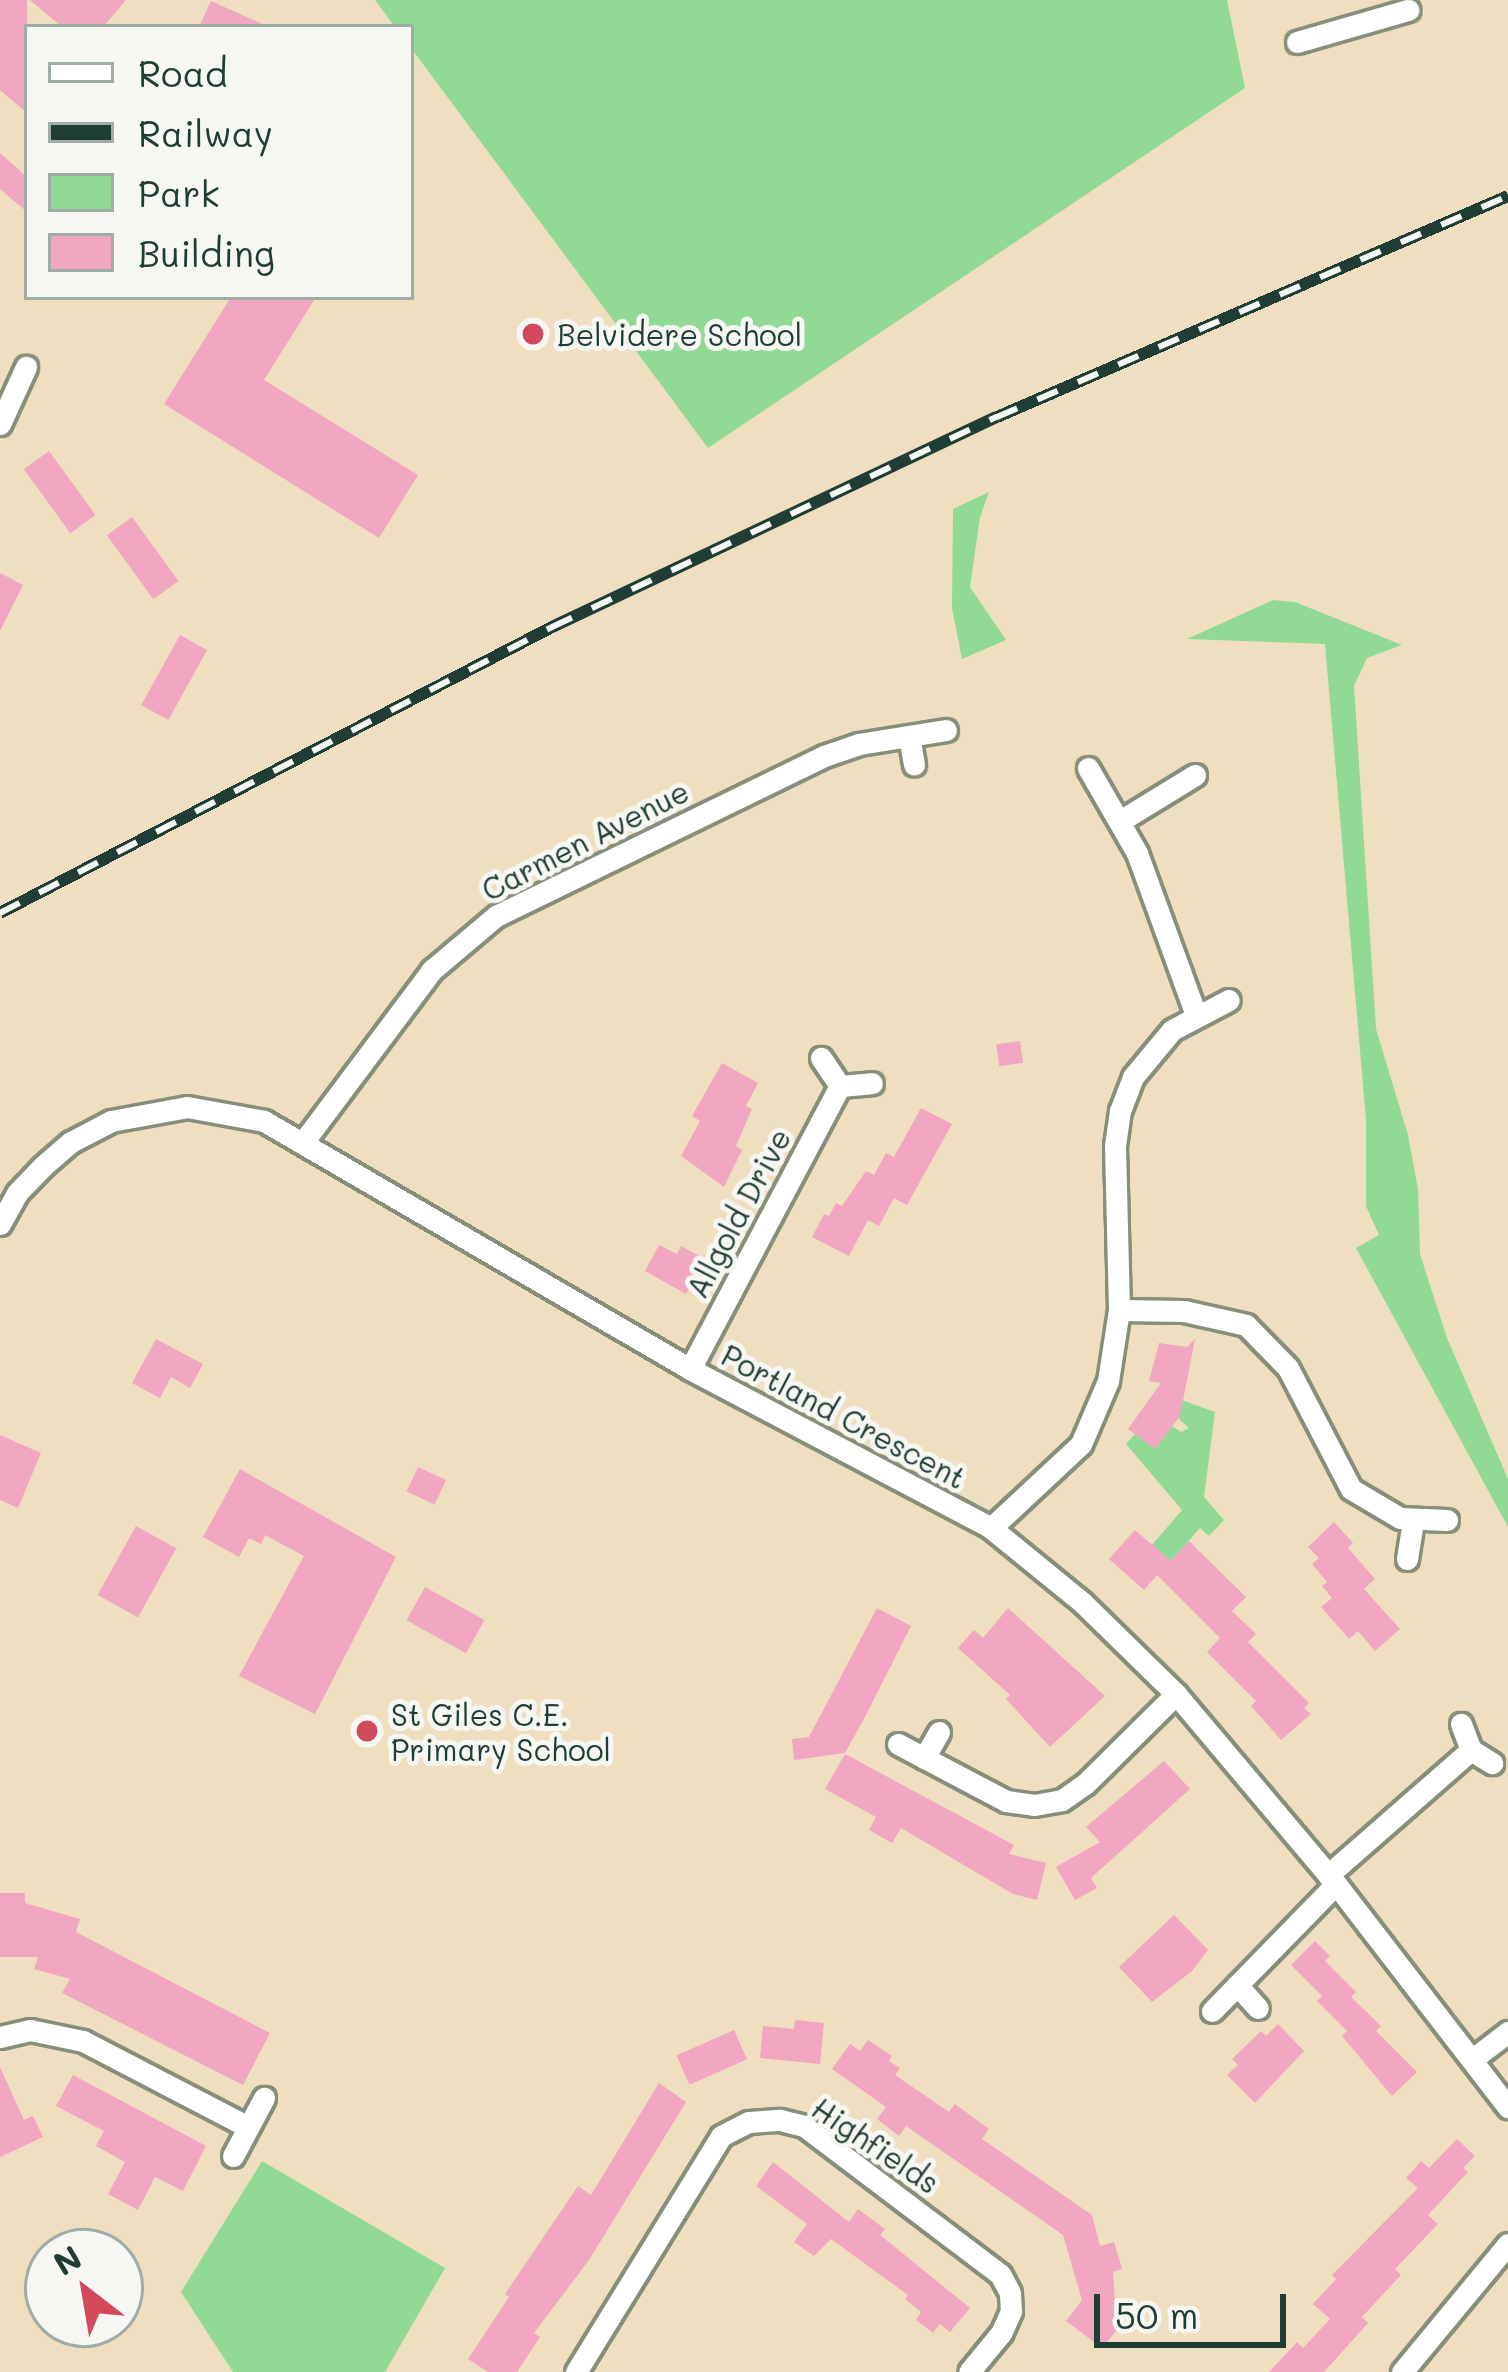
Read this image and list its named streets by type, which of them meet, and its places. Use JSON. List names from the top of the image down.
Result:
{
  "streets": {
    "street": [
      "Carmen Avenue",
      "Allgold Drive",
      "Portland Crescent",
      "Highfields"
    ]
  },
  "crossings": [
    ["Carmen Avenue", "Portland Crescent"],
    ["Allgold Drive", "Portland Crescent"]
  ],
  "places": ["Belvidere School", "St Giles C.E. Primary School"],
  "legend": [
    "Road",
    "Railway",
    "Park",
    "Building"
  ],
  "scale_bar": "50 m",
  "north": "top left"
}
